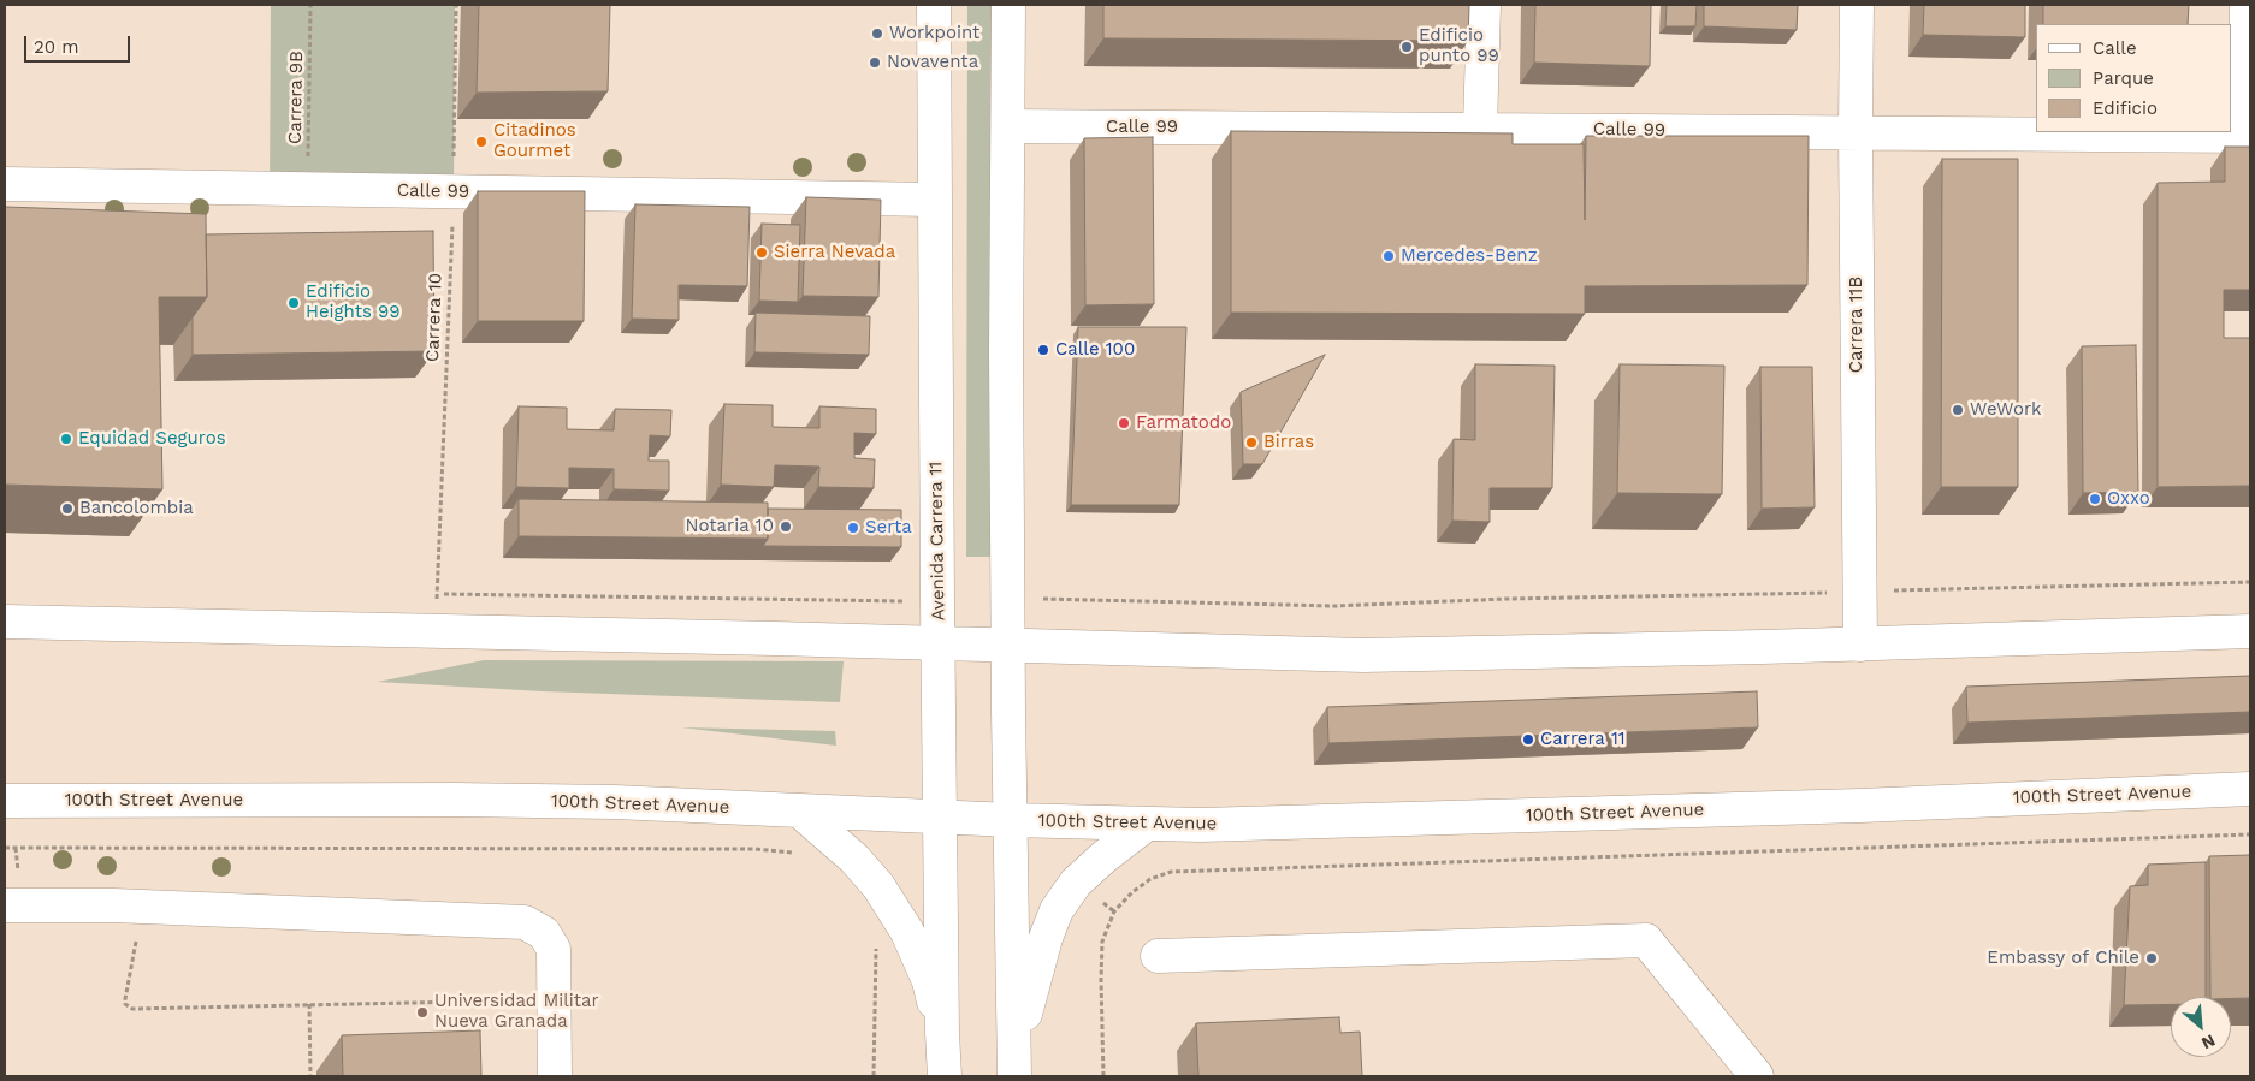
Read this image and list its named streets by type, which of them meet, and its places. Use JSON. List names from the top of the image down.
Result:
{
  "streets": {
    "main road": [
      "Calle 99",
      "Carrera 11B",
      "Avenida Carrera 11",
      "100th Street Avenue"
    ],
    "path": ["Carrera 9B", "Carrera 10"]
  },
  "crossings": [
    ["Carrera 9B", "Calle 99"],
    ["Calle 99", "Carrera 10"],
    ["Calle 99", "Carrera 11B"],
    ["Calle 99", "Avenida Carrera 11"],
    ["Avenida Carrera 11", "100th Street Avenue"]
  ],
  "places": [
    "Workpoint",
    "Edificio punto 99",
    "Novaventa",
    "Citadinos Gourmet",
    "Sierra Nevada",
    "Mercedes-Benz",
    "Edificio Heights 99",
    "Calle 100",
    "WeWork",
    "Farmatodo",
    "Equidad Seguros",
    "Birras",
    "Oxxo",
    "Bancolombia",
    "Notaria 10",
    "Serta",
    "Carrera 11",
    "Embassy of Chile",
    "Universidad Militar Nueva Granada"
  ],
  "legend": ["Calle", "Parque", "Edificio"],
  "scale_bar": "20 m",
  "north": "bottom right"
}
